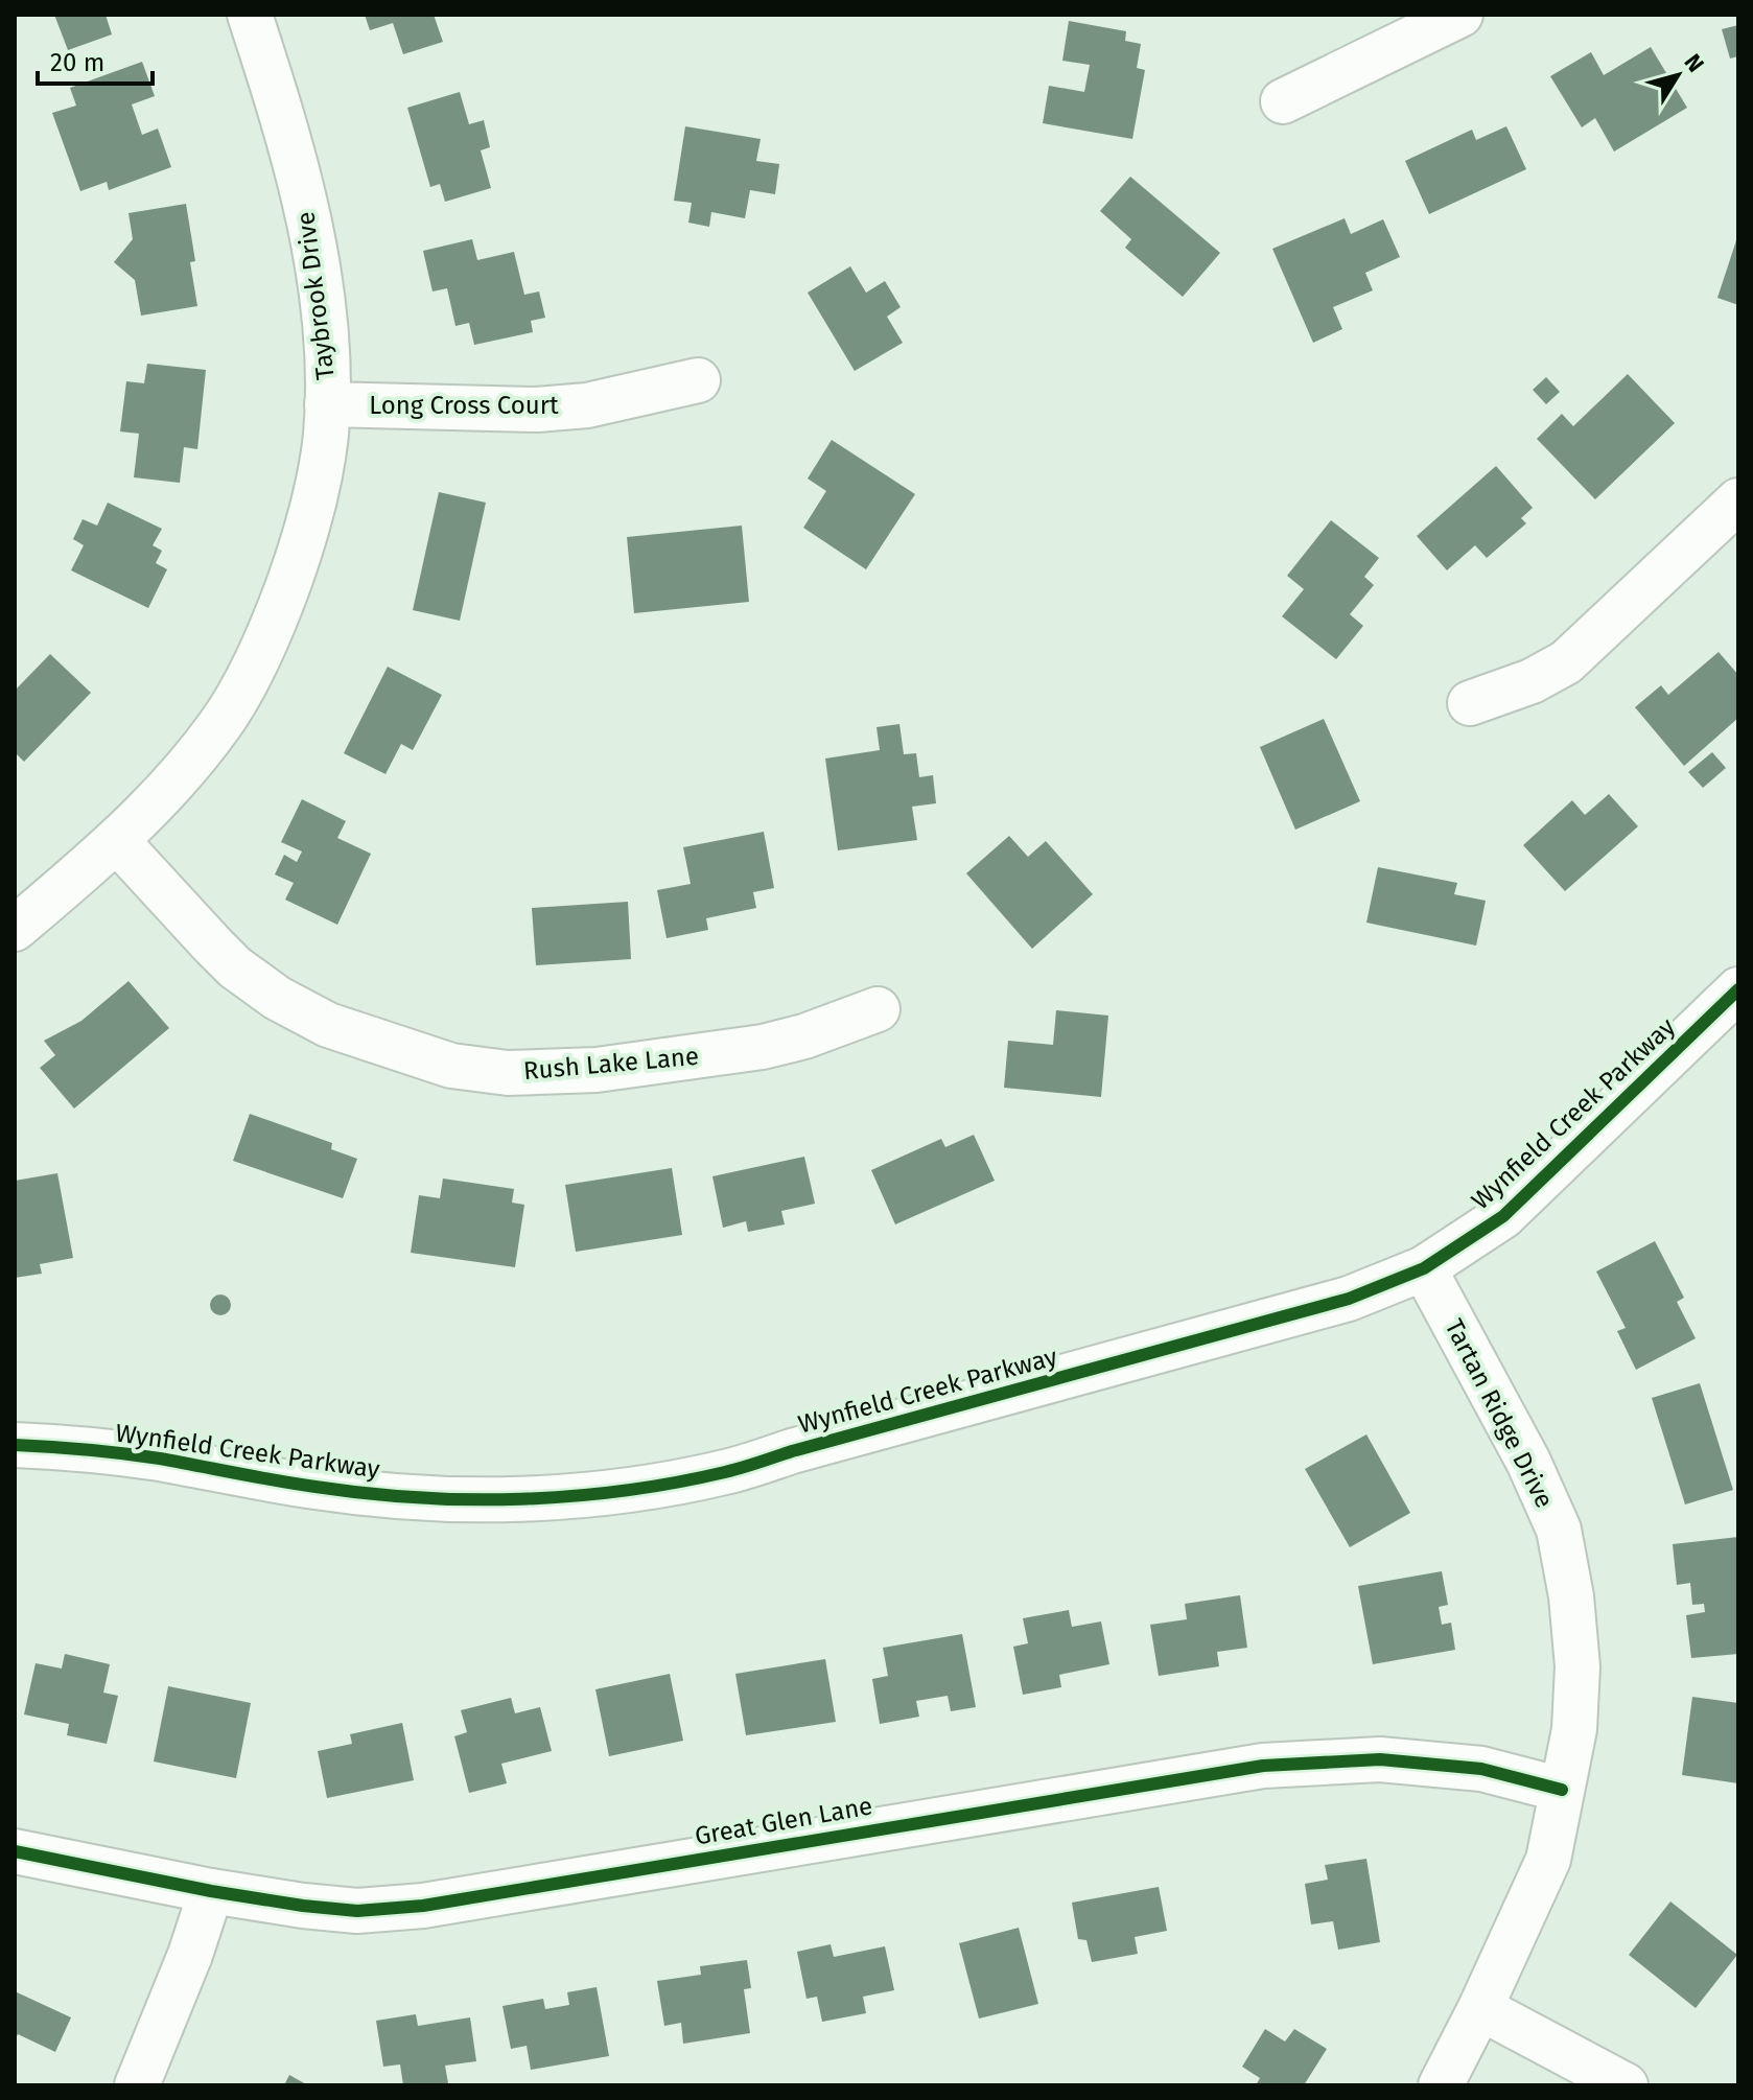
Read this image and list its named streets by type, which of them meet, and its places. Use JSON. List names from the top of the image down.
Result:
{
  "streets": {
    "street": [
      "Taybrook Drive",
      "Long Cross Court",
      "Rush Lake Lane",
      "Wynfield Creek Parkway",
      "Tartan Ridge Drive",
      "Great Glen Lane"
    ]
  },
  "crossings": [
    ["Taybrook Drive", "Long Cross Court"],
    ["Taybrook Drive", "Rush Lake Lane"],
    ["Wynfield Creek Parkway", "Tartan Ridge Drive"],
    ["Tartan Ridge Drive", "Great Glen Lane"]
  ],
  "scale_bar": "20 m",
  "north": "top right"
}
